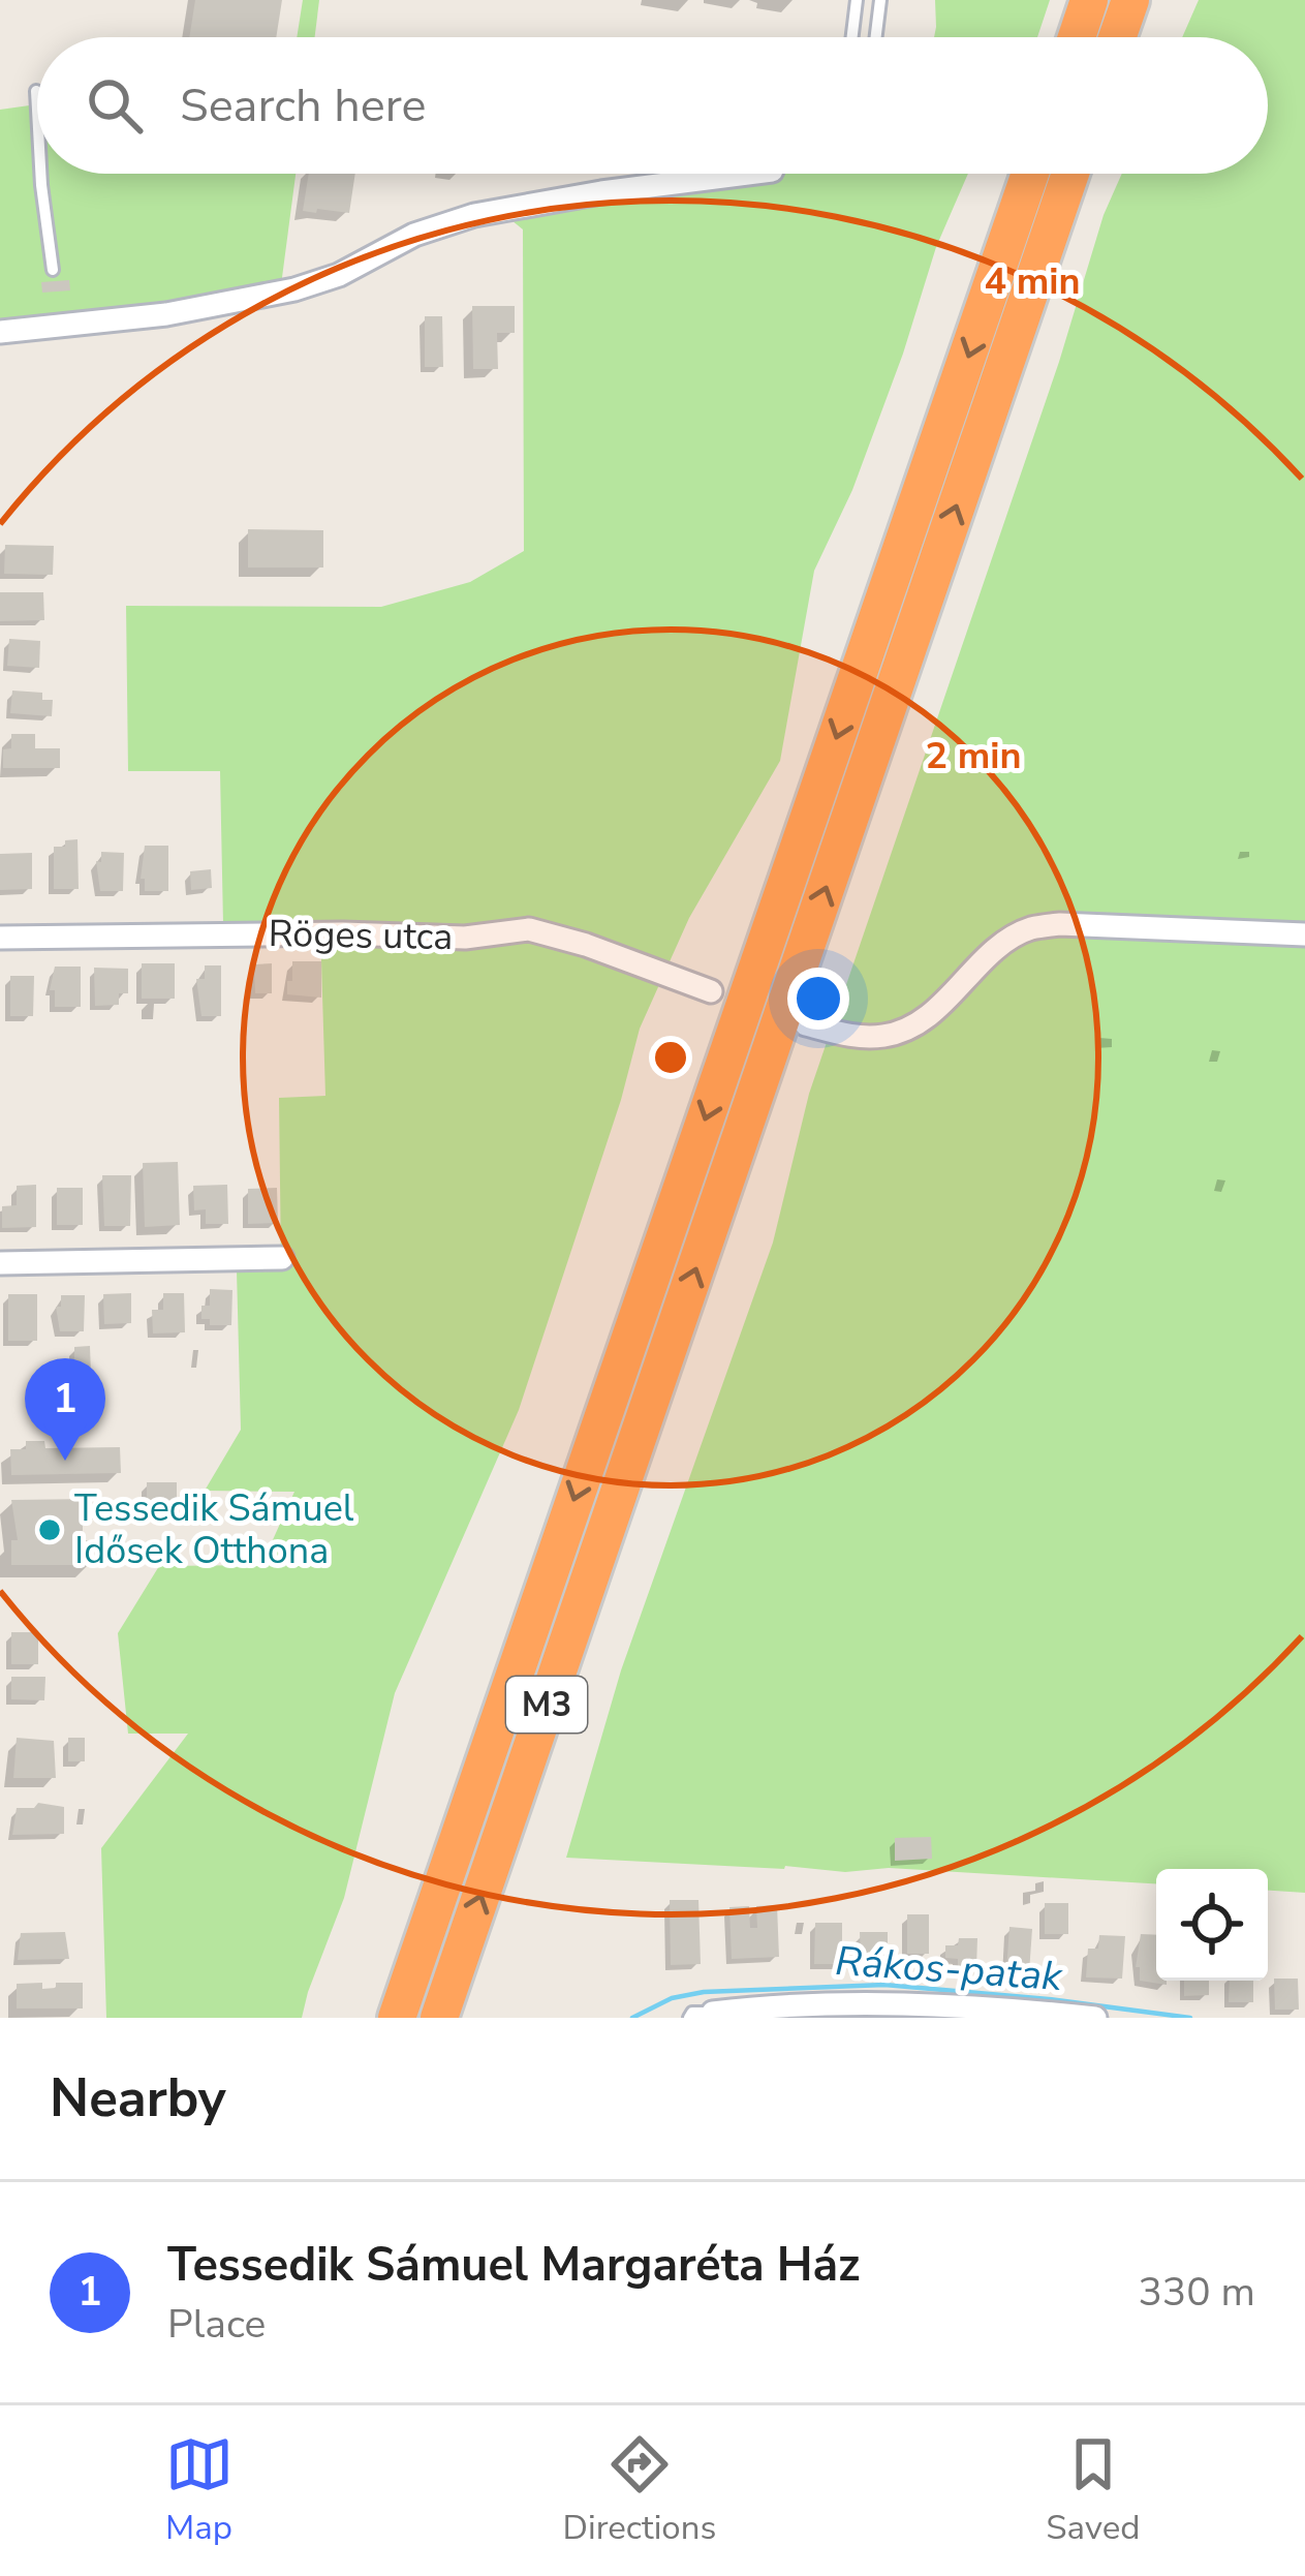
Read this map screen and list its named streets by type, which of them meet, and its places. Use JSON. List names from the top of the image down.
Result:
{
  "streets": {
    "highway": ["M3"],
    "street": ["Röges utca"]
  },
  "water": ["Rákos-patak"],
  "places": ["Tessedik Sámuel Idősek Otthona"],
  "page": {
    "search": "Search here",
    "pins": "1",
    "heading": "Nearby",
    "list": [
      {
        "mark": "1",
        "name": "Tessedik Sámuel Margaréta Ház",
        "note": "Place",
        "value": "330 m"
      }
    ],
    "nav": ["Map", "Directions", "Saved"]
  },
  "rings": ["4 min", "2 min"]
}
